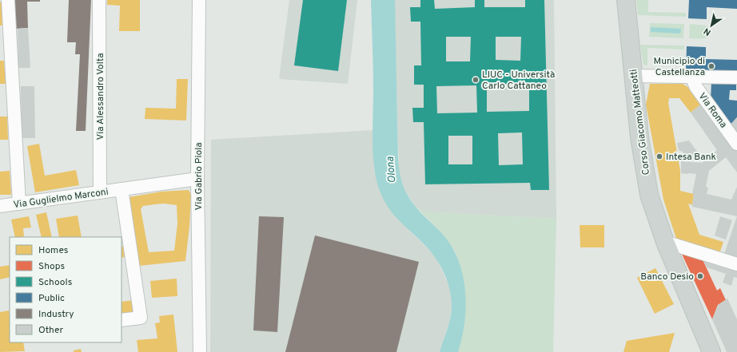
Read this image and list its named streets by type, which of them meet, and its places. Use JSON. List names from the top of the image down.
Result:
{
  "streets": {
    "main road": ["Corso Giacomo Matteotti"],
    "street": [
      "Via Alessandro Volta",
      "Via Roma",
      "Via Gabrio Piola",
      "Via Guglielmo Marconi"
    ]
  },
  "crossings": [
    ["Via Alessandro Volta", "Via Guglielmo Marconi"],
    ["Via Gabrio Piola", "Via Guglielmo Marconi"]
  ],
  "water": ["Olona"],
  "places": [
    "Municipio di Castellanza",
    "LIUC - Università Carlo Cattaneo",
    "Intesa Bank",
    "Banco Desio"
  ],
  "legend": [
    "Homes",
    "Shops",
    "Schools",
    "Public",
    "Industry",
    "Other"
  ],
  "north": "bottom left"
}
